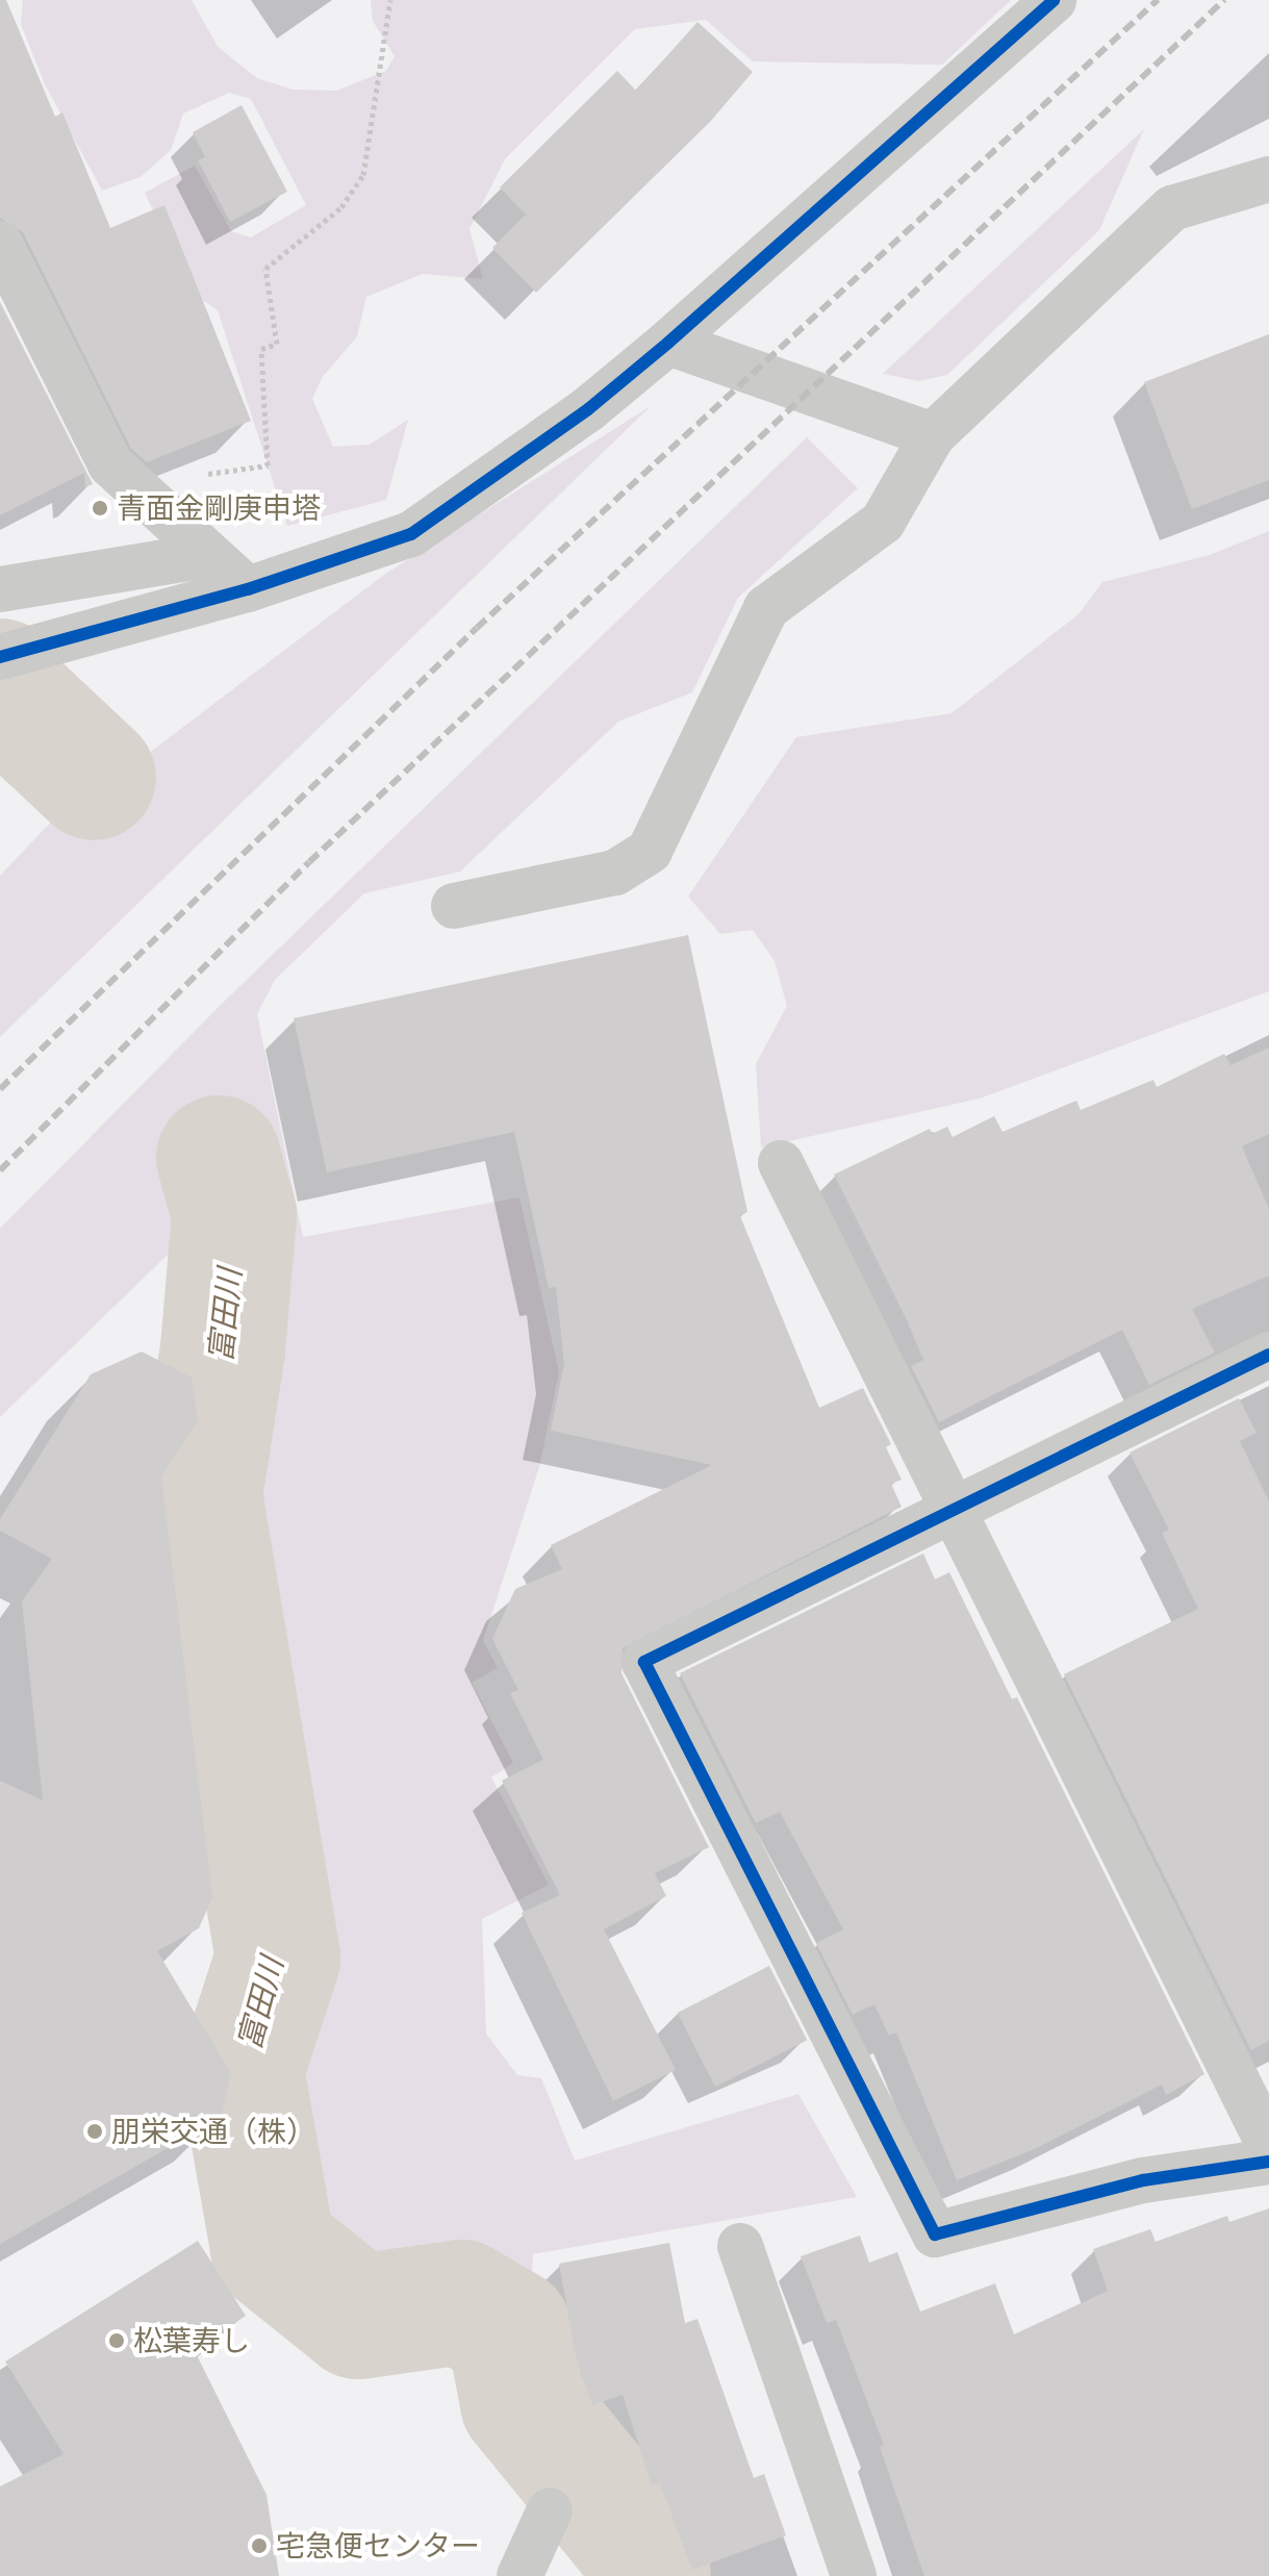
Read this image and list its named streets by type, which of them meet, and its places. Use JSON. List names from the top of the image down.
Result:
{
  "water": ["富田川"],
  "places": [
    "青面金剛庚申塔",
    "朋栄交通（株）",
    "松葉寿し",
    "宅急便センター"
  ]
}
